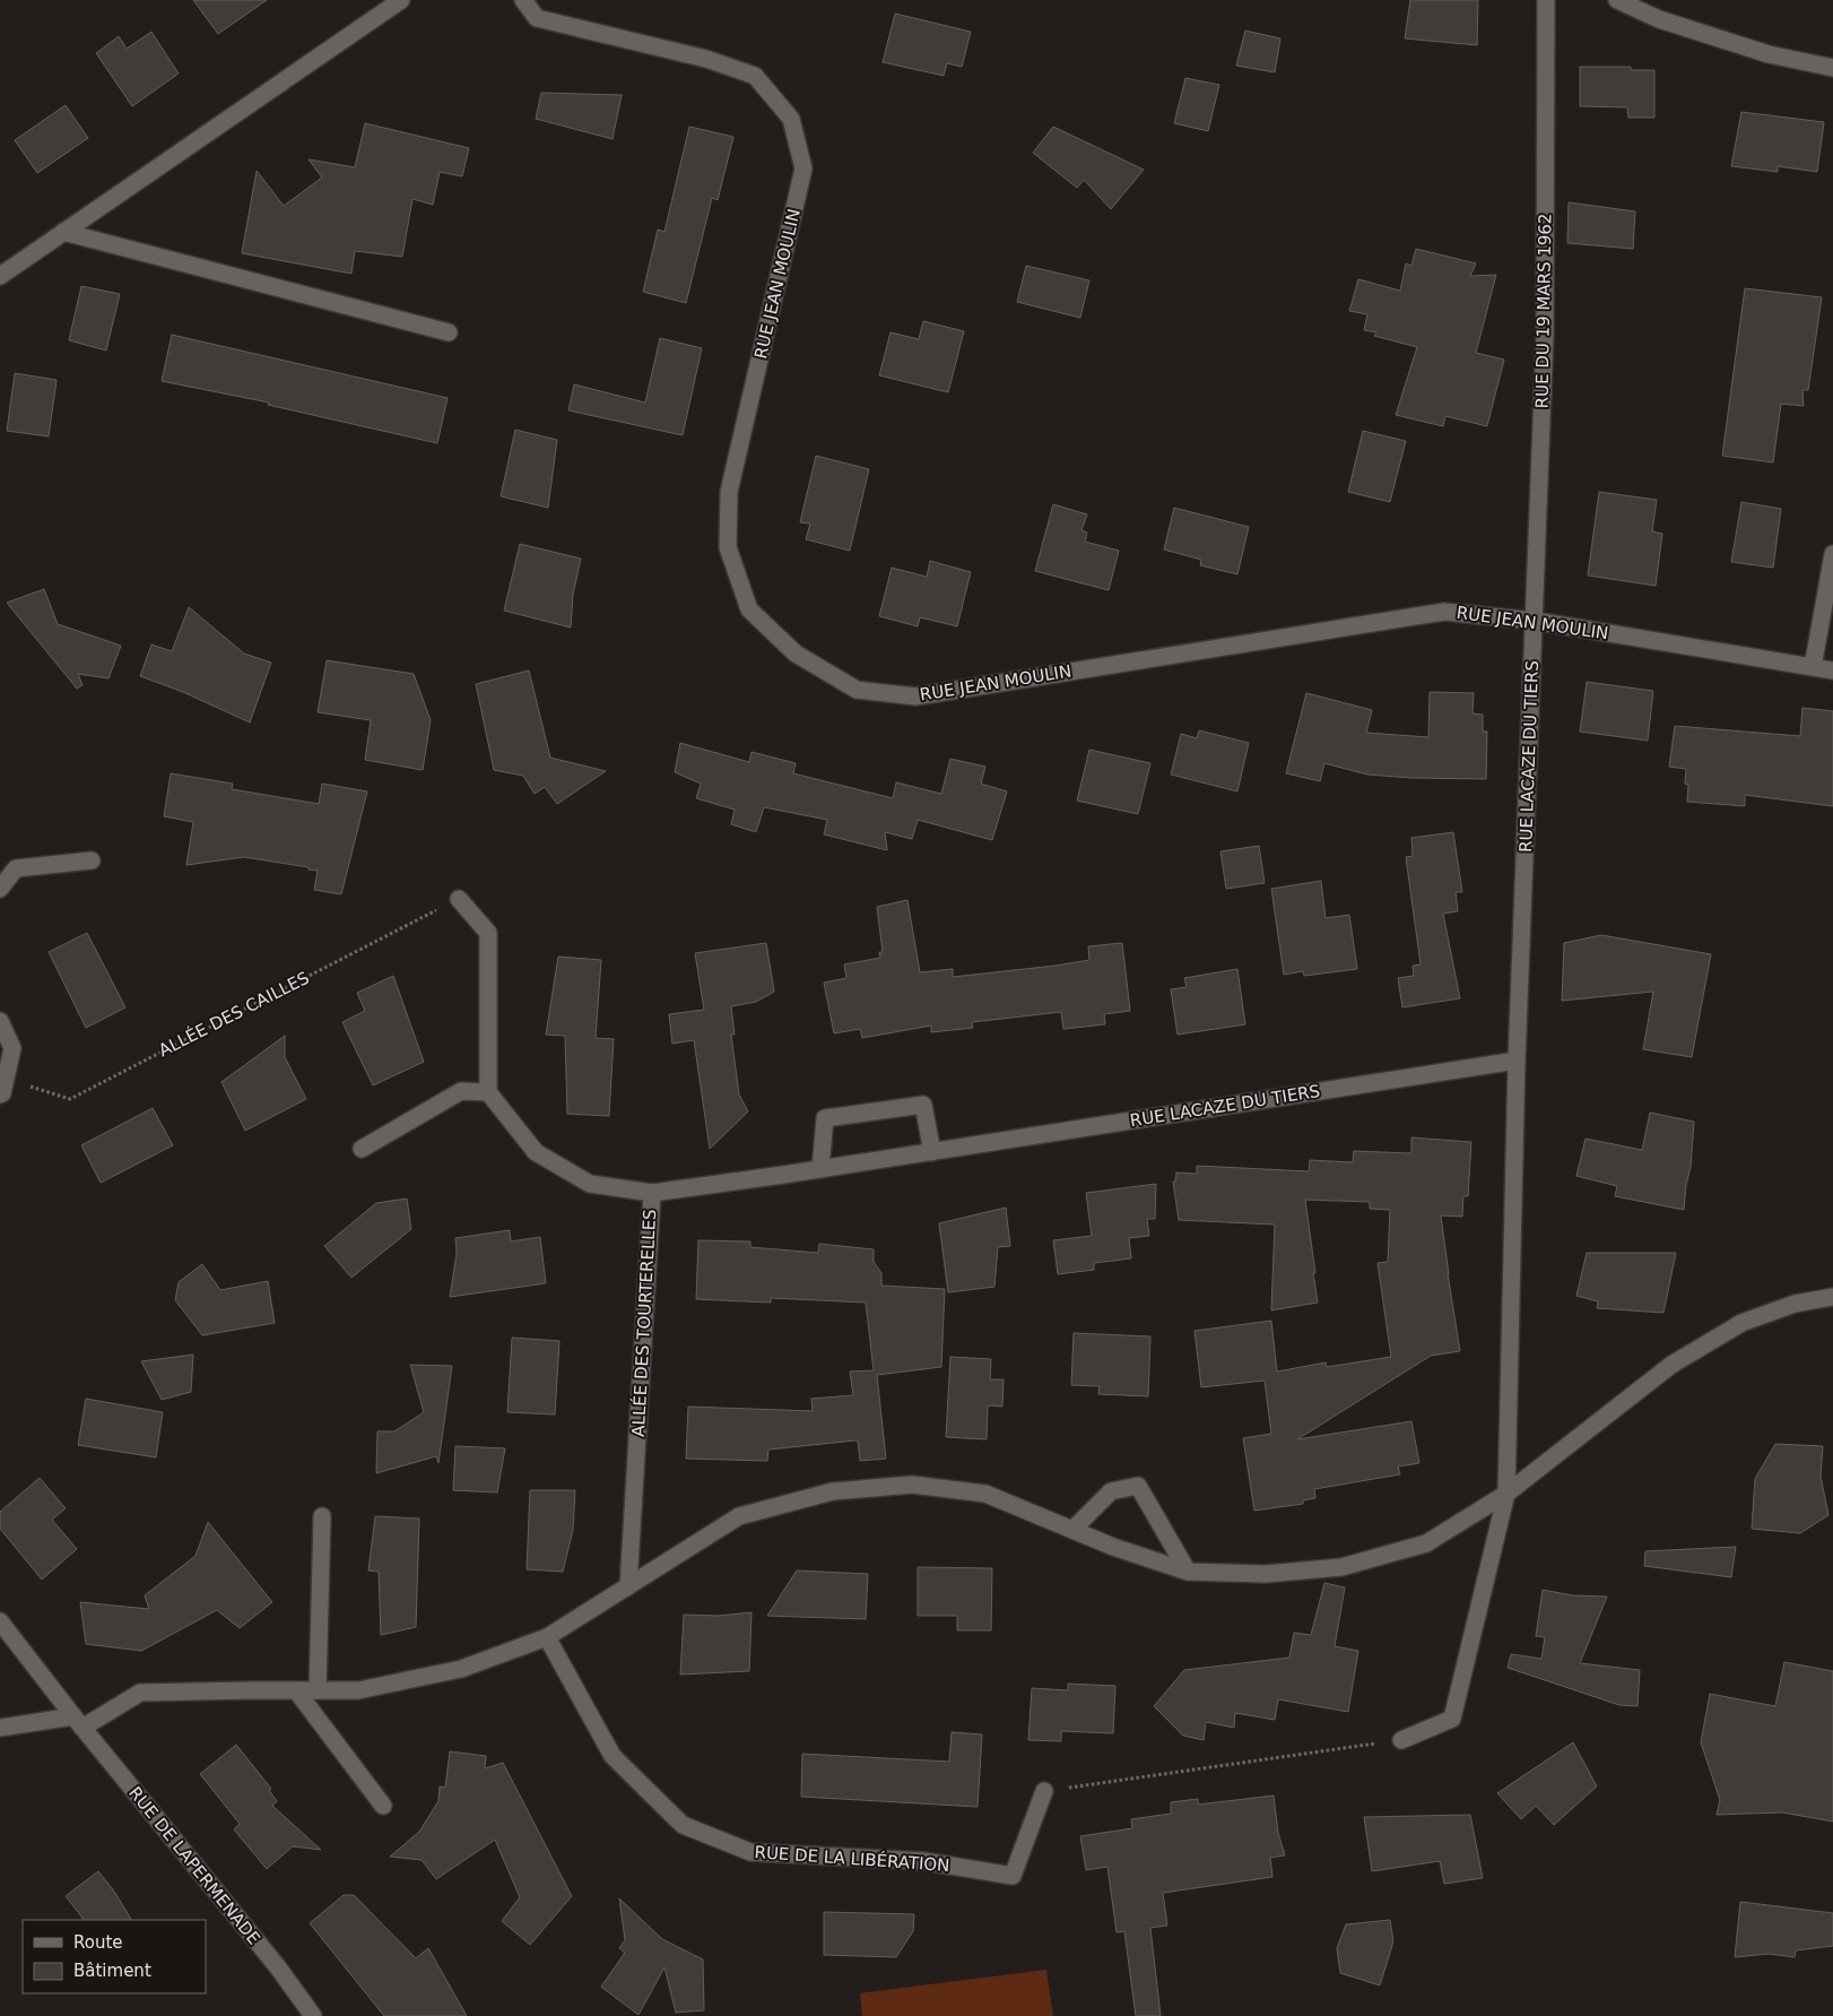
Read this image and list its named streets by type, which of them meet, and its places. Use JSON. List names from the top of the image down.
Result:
{
  "streets": {
    "street": [
      "RUE JEAN MOULIN",
      "RUE DU 19 MARS 1962",
      "RUE LACAZE DU TIERS",
      "ALLÉE DES TOURTERELLES",
      "RUE DE LA LIBÉRATION",
      "RUE DE LAPERMENADE"
    ],
    "path": ["ALLÉE DES CAILLES"]
  },
  "crossings": [
    ["RUE JEAN MOULIN", "RUE DU 19 MARS 1962"],
    ["RUE JEAN MOULIN", "RUE LACAZE DU TIERS"],
    ["RUE DU 19 MARS 1962", "RUE LACAZE DU TIERS"],
    ["RUE LACAZE DU TIERS", "ALLÉE DES TOURTERELLES"]
  ],
  "legend": ["Route", "Bâtiment"]
}
